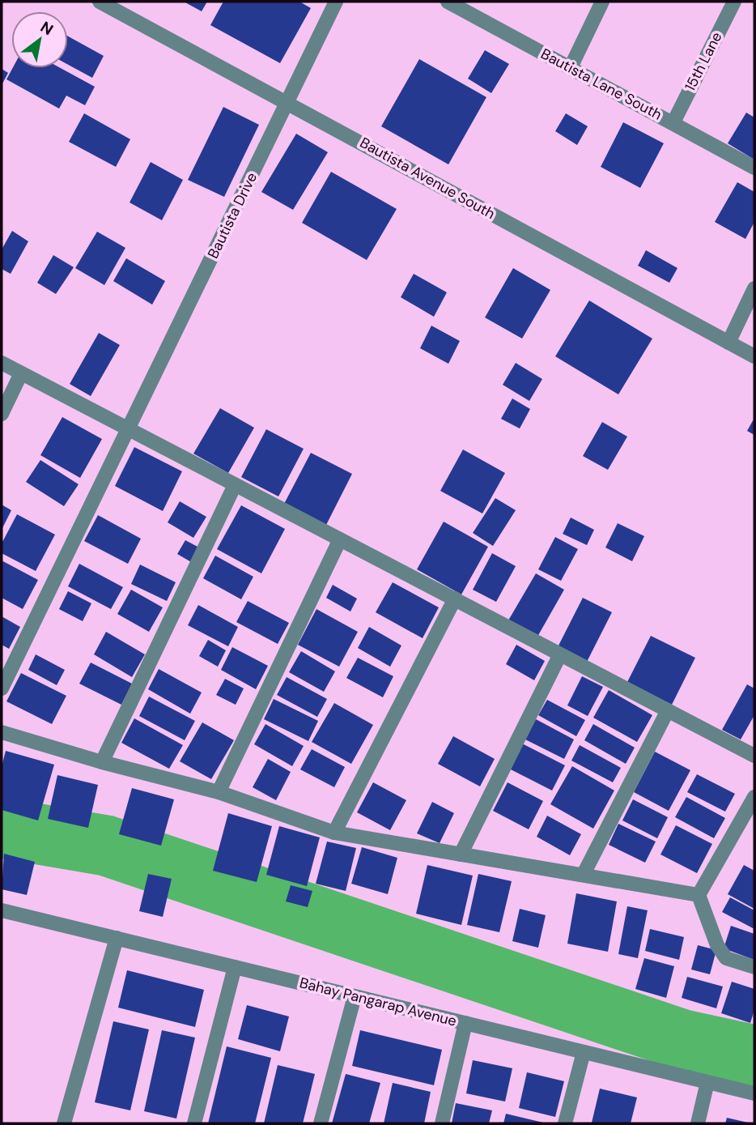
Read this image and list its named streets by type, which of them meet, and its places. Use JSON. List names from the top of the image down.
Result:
{
  "streets": {
    "street": [
      "15th Lane",
      "Bautista Lane South",
      "Bautista Avenue South",
      "Bautista Drive",
      "Bahay Pangarap Avenue"
    ]
  },
  "crossings": [
    ["15th Lane", "Bautista Lane South"],
    ["Bautista Avenue South", "Bautista Drive"]
  ],
  "north": "top right"
}
